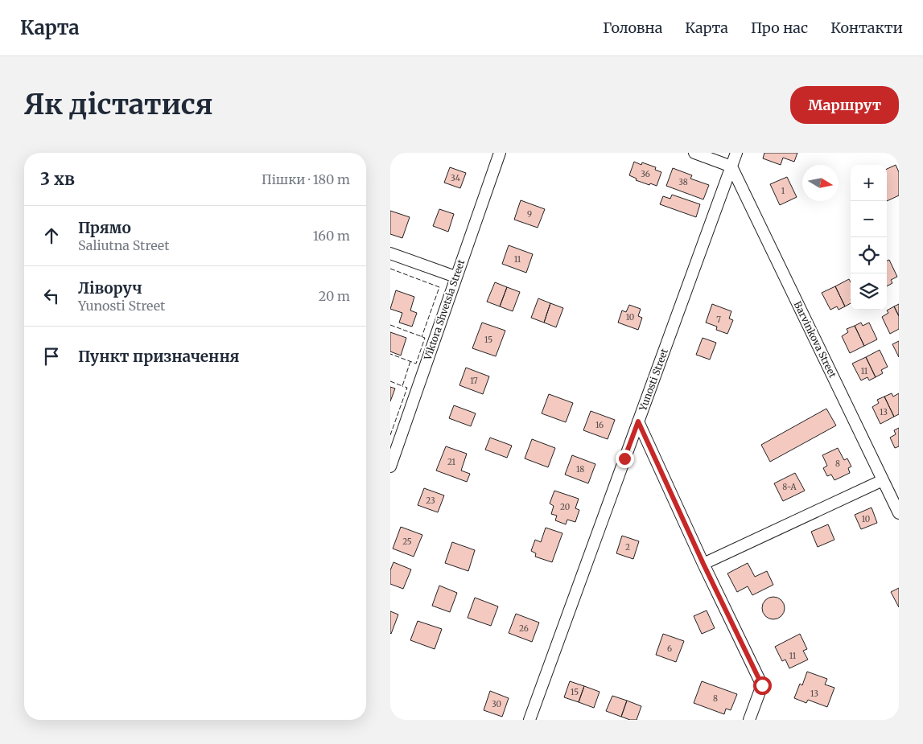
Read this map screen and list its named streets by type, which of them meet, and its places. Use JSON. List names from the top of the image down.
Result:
{
  "streets": {
    "street": ["Viktora Shvetsia Street", "Barvinkova Street", "Yunosti Street"]
  },
  "crossings": [
    ["Barvinkova Street", "Yunosti Street"]
  ],
  "house_numbers": [
    "36",
    "34",
    "38",
    "1",
    "9",
    "11",
    "10",
    "7",
    "15",
    "11",
    "17",
    "13",
    "16",
    "21",
    "8",
    "18",
    "8-А",
    "23",
    "20",
    "10",
    "25",
    "2",
    "26",
    "6",
    "11",
    "15",
    "13",
    "8",
    "30"
  ],
  "north": "right",
  "page": {
    "header": "Карта",
    "nav": [
      "Головна",
      "Карта",
      "Про нас",
      "Контакти"
    ],
    "buttons": "Маршрут",
    "title": "Як дістатися",
    "heading": ["3 хв", "Пішки · 180 m"],
    "map_buttons": ["+", "−"],
    "list": [
      ["Прямо", "Saliutna Street", "160 m"],
      ["Ліворуч", "Yunosti Street", "20 m"],
      "Пункт призначення"
    ]
  }
}
